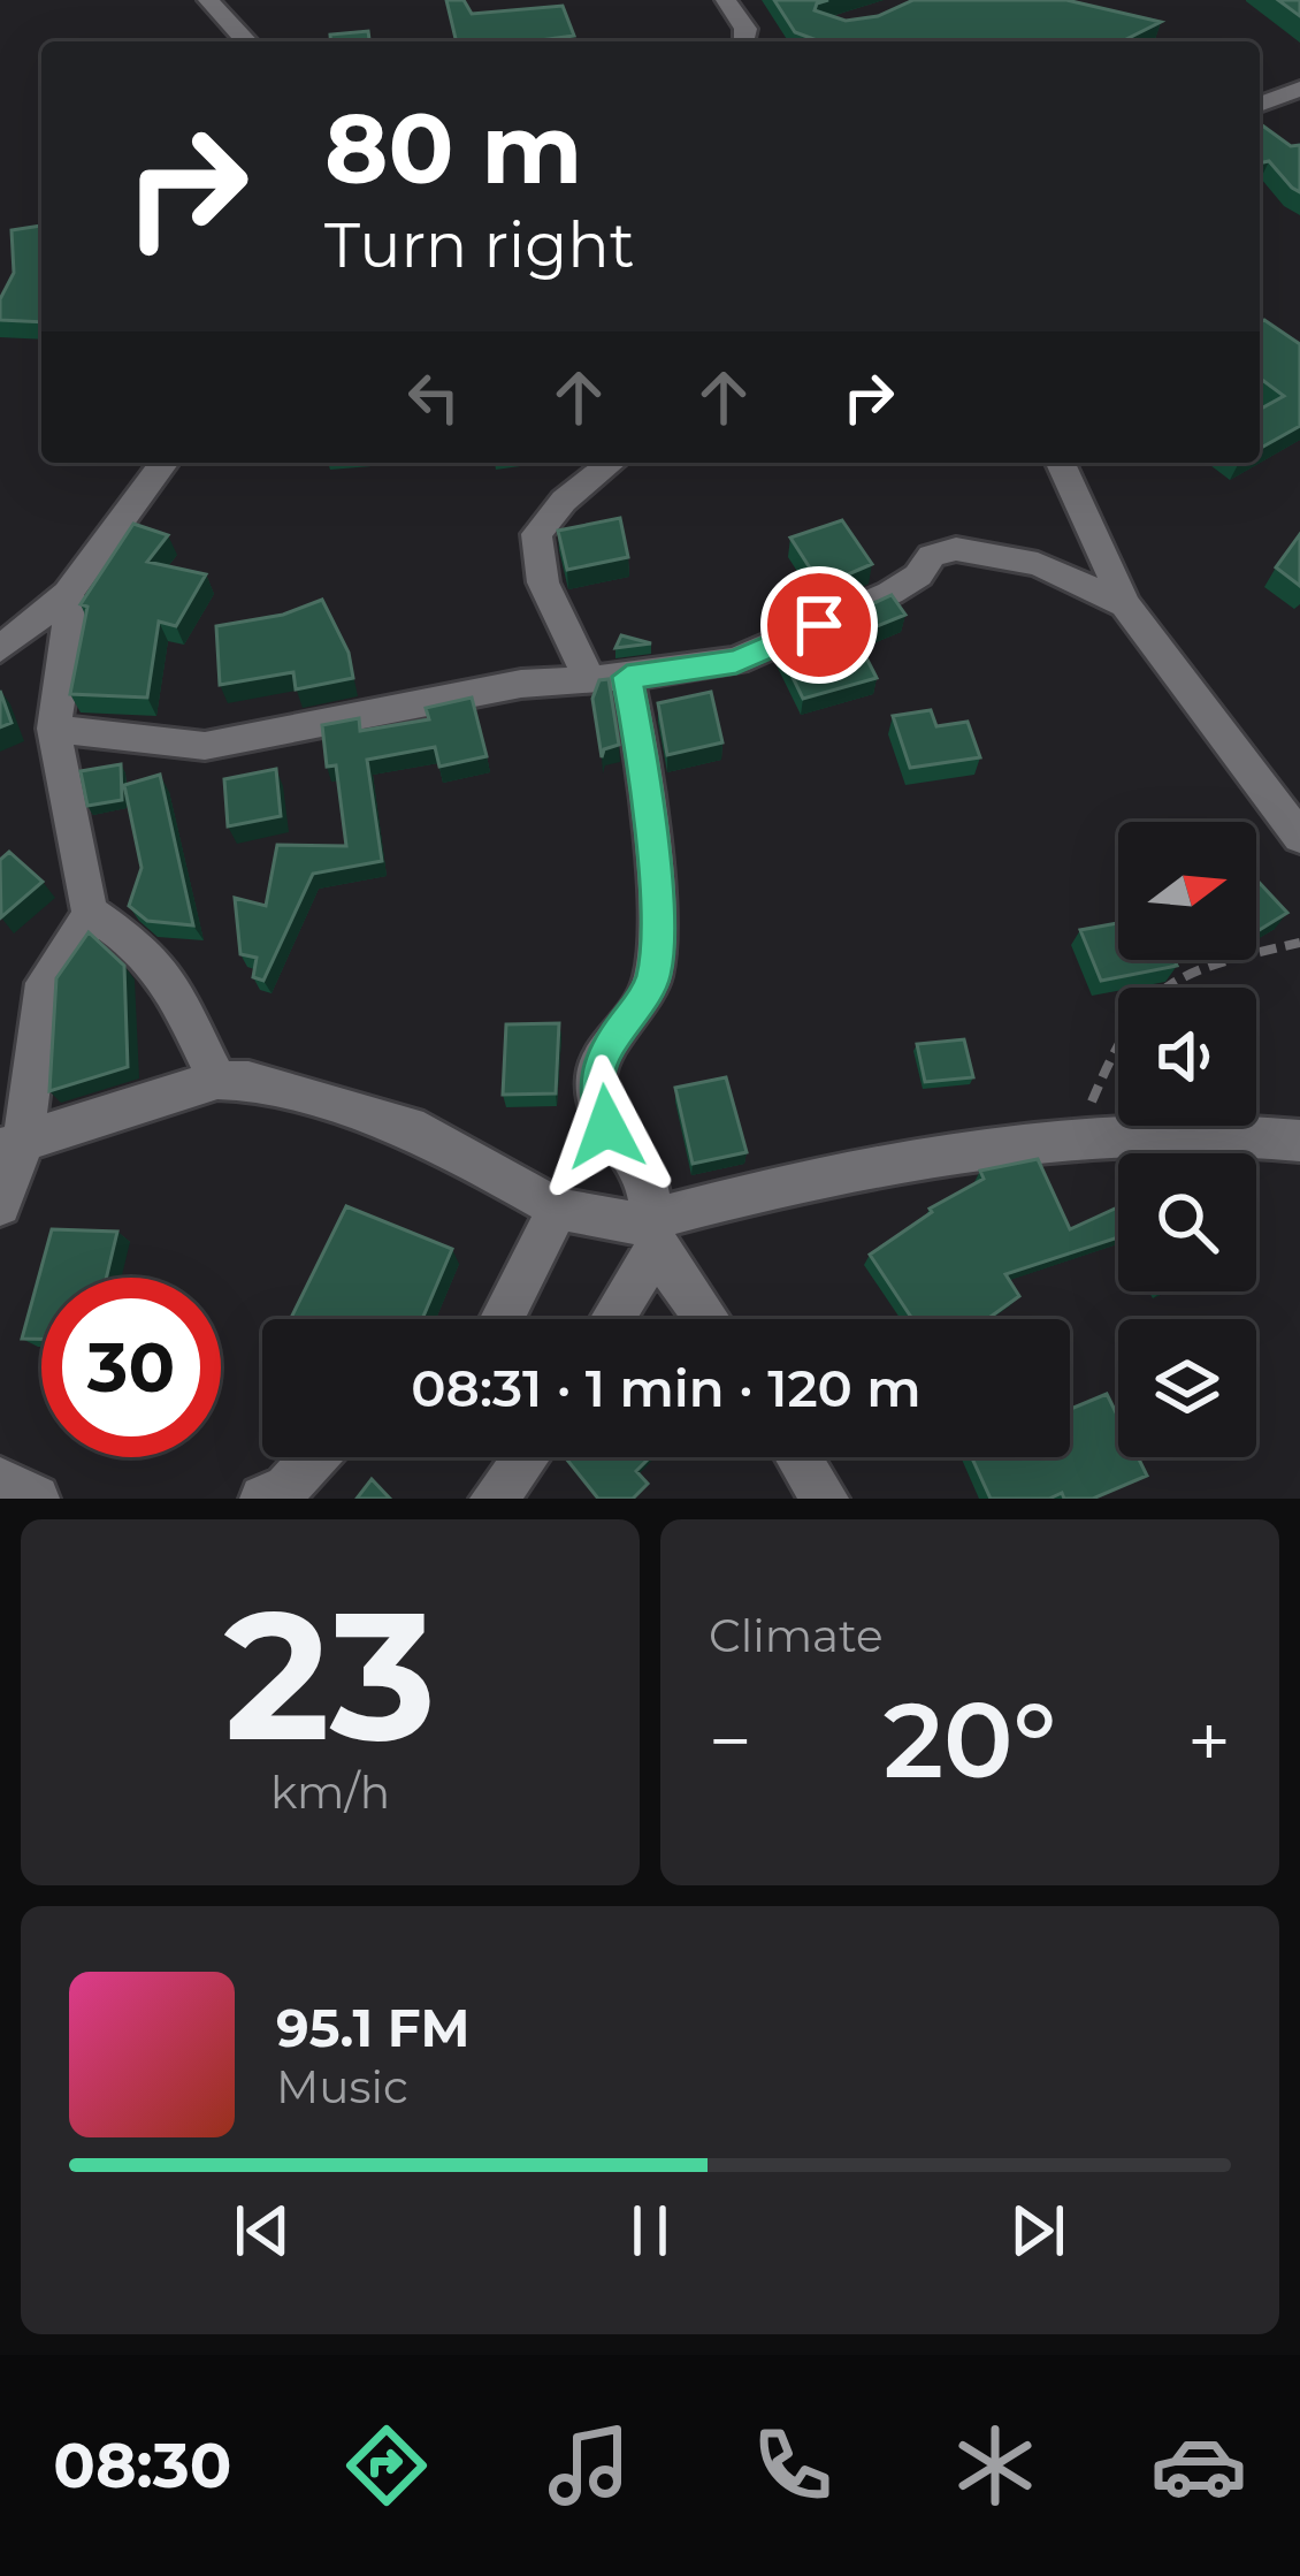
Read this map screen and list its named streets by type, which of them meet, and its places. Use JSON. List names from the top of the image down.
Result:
{
  "north": "right",
  "page": {
    "turn": ["80 m", "Turn right"],
    "limit": "30",
    "trip": "08:31 · 1 min · 120 m",
    "tile": [
      ["23", "km/h"],
      "Climate"
    ],
    "heat": ["−", "20°", "+"],
    "song": ["95.1 FM", "Music"],
    "tabs": "08:30"
  }
}
